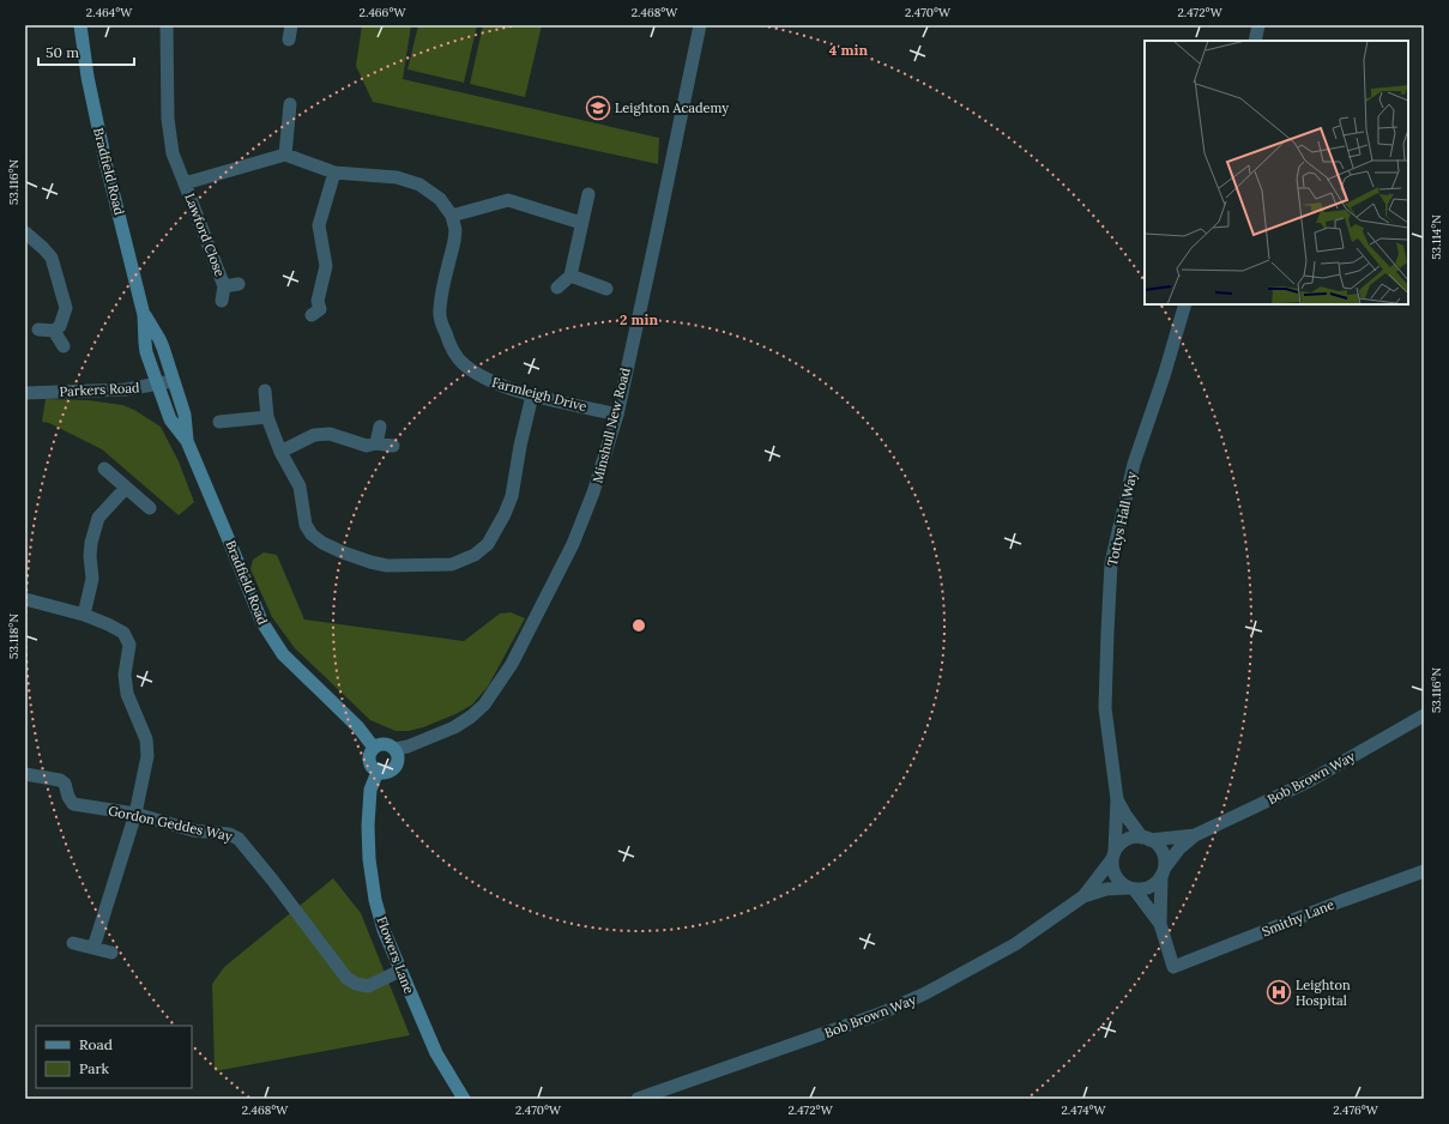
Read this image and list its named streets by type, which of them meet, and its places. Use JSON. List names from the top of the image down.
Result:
{
  "streets": {
    "main road": ["Bradfield Road", "Flowers Lane"],
    "street": [
      "Lawford Close",
      "Parkers Road",
      "Farmleigh Drive",
      "Minshull New Road",
      "Tottys Hall Way",
      "Bob Brown Way",
      "Gordon Geddes Way",
      "Smithy Lane"
    ]
  },
  "crossings": [
    ["Bradfield Road", "Parkers Road"],
    ["Bradfield Road", "Minshull New Road"],
    ["Bradfield Road", "Flowers Lane"],
    ["Farmleigh Drive", "Minshull New Road"],
    ["Minshull New Road", "Flowers Lane"],
    ["Tottys Hall Way", "Bob Brown Way"],
    ["Gordon Geddes Way", "Flowers Lane"]
  ],
  "places": {
    "school or university": ["Leighton Academy"],
    "hospital": ["Leighton Hospital"]
  },
  "legend": ["Road", "Park"],
  "scale_bar": "50 m",
  "coordinates": [
    "2.464°W",
    "2.466°W",
    "2.468°W",
    "2.470°W",
    "2.472°W",
    "53.116°N",
    "53.114°N",
    "53.118°N",
    "2.474°W",
    "2.476°W"
  ],
  "rings": ["4 min", "2 min"]
}
